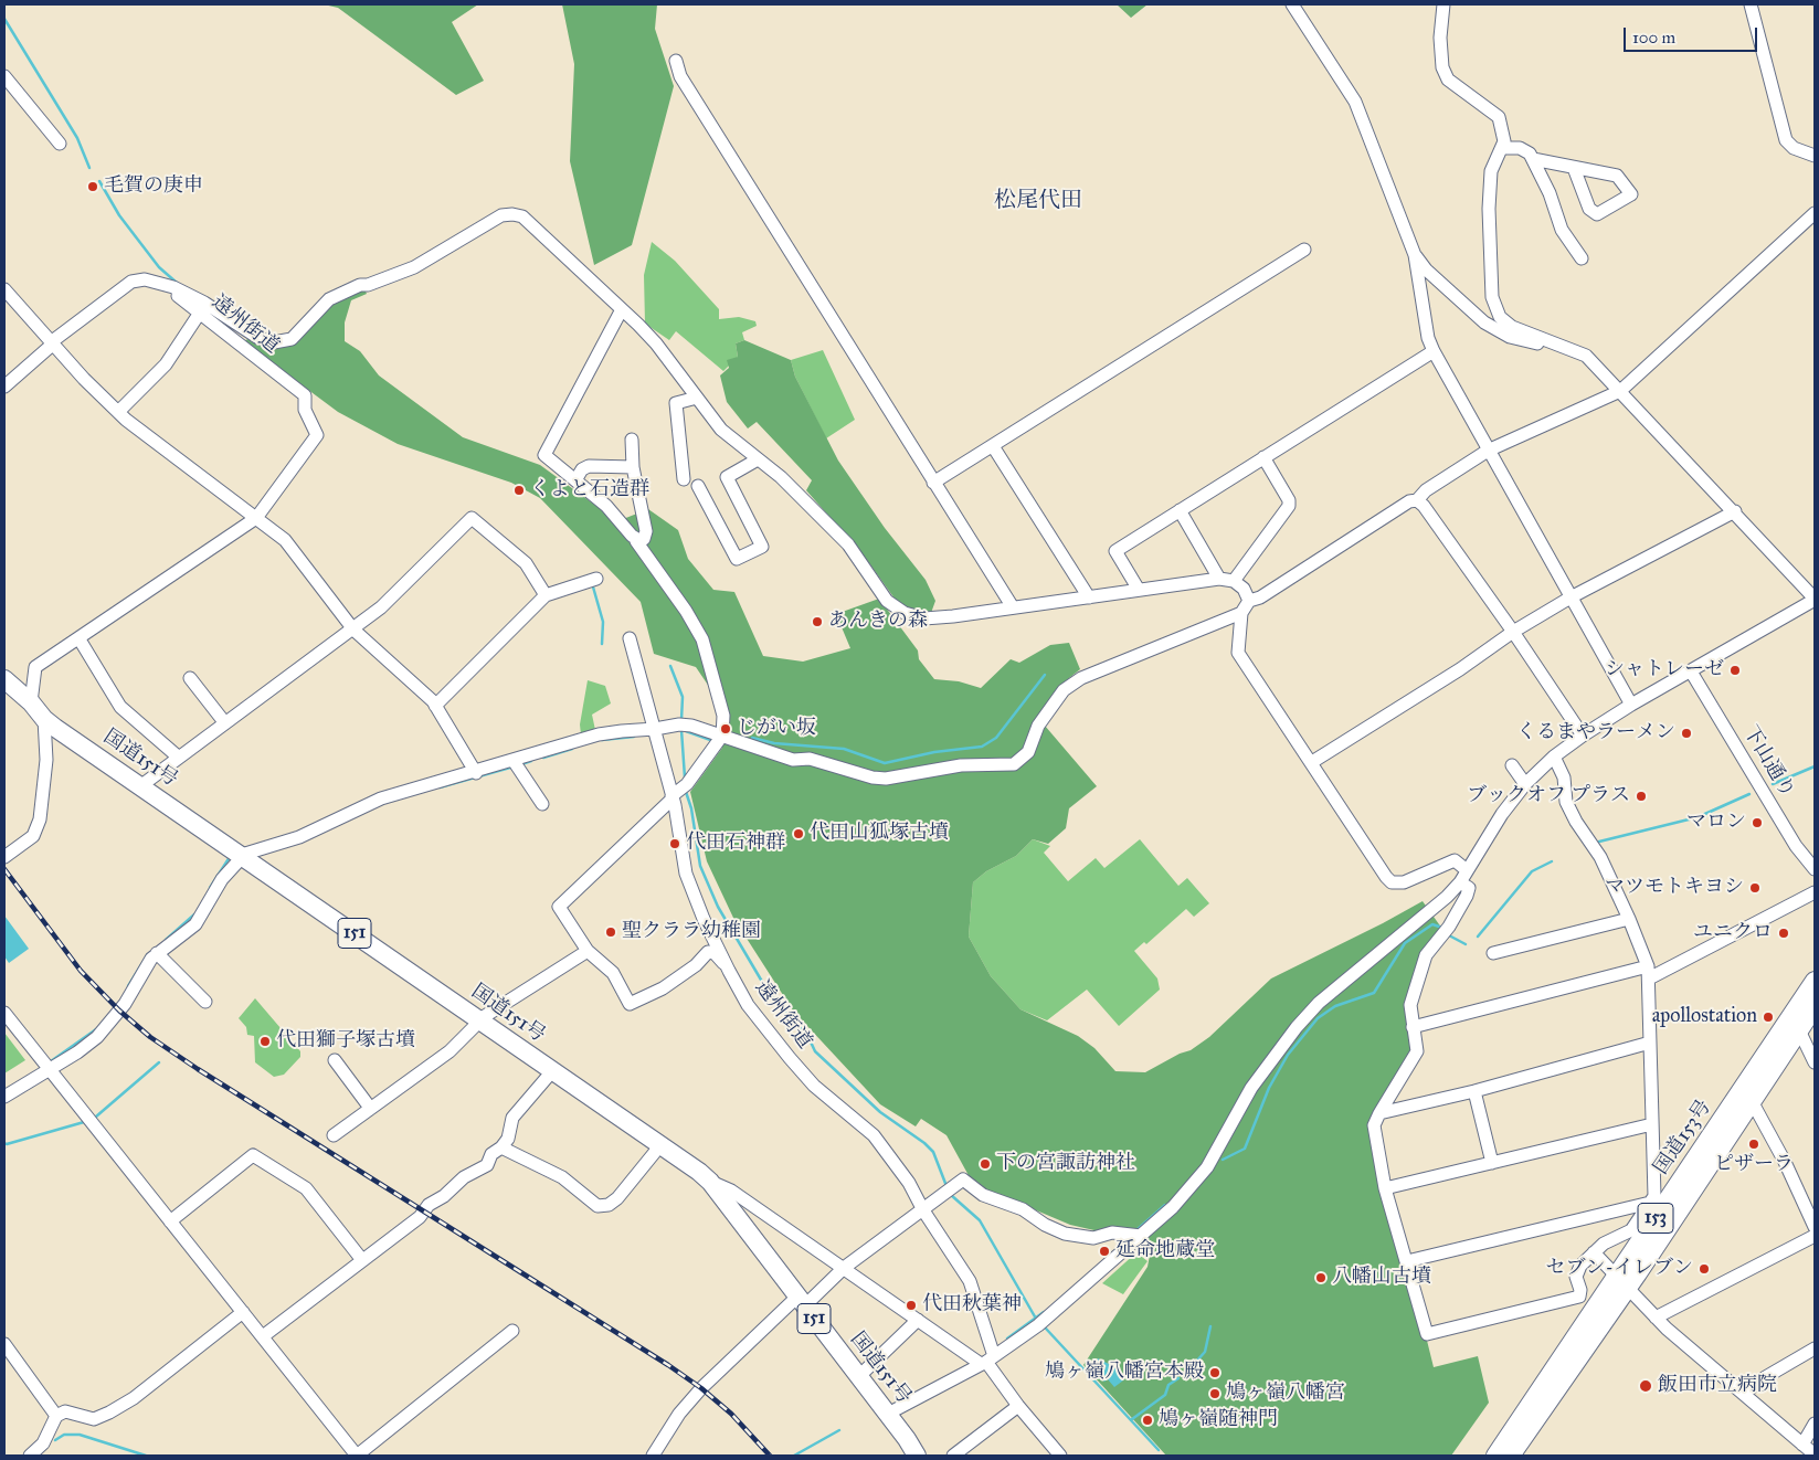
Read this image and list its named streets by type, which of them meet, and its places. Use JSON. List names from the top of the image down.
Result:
{
  "streets": {
    "highway": [
      "国道151号",
      "151",
      "国道153号",
      "153"
    ],
    "street": ["遠州街道", "下山通り"]
  },
  "crossings": [
    ["遠州街道", "国道151号"]
  ],
  "districts": ["松尾代田"],
  "places": [
    "毛賀の庚申",
    "くよと石造群",
    "あんきの森",
    "シャトレーゼ",
    "じがい坂",
    "くるまやラーメン",
    "ブックオフ プラス",
    "マロン",
    "代田山狐塚古墳",
    "代田石神群",
    "マツモトキヨシ",
    "聖クララ幼稚園",
    "ユニクロ",
    "apollostation",
    "代田獅子塚古墳",
    "ピザーラ",
    "下の宮諏訪神社",
    "延命地蔵堂",
    "セブン-イレブン",
    "八幡山古墳",
    "代田秋葉神",
    "鳩ヶ嶺八幡宮本殿",
    "飯田市立病院",
    "鳩ヶ嶺八幡宮",
    "鳩ヶ嶺随神門"
  ],
  "scale_bar": "100 m"
}
